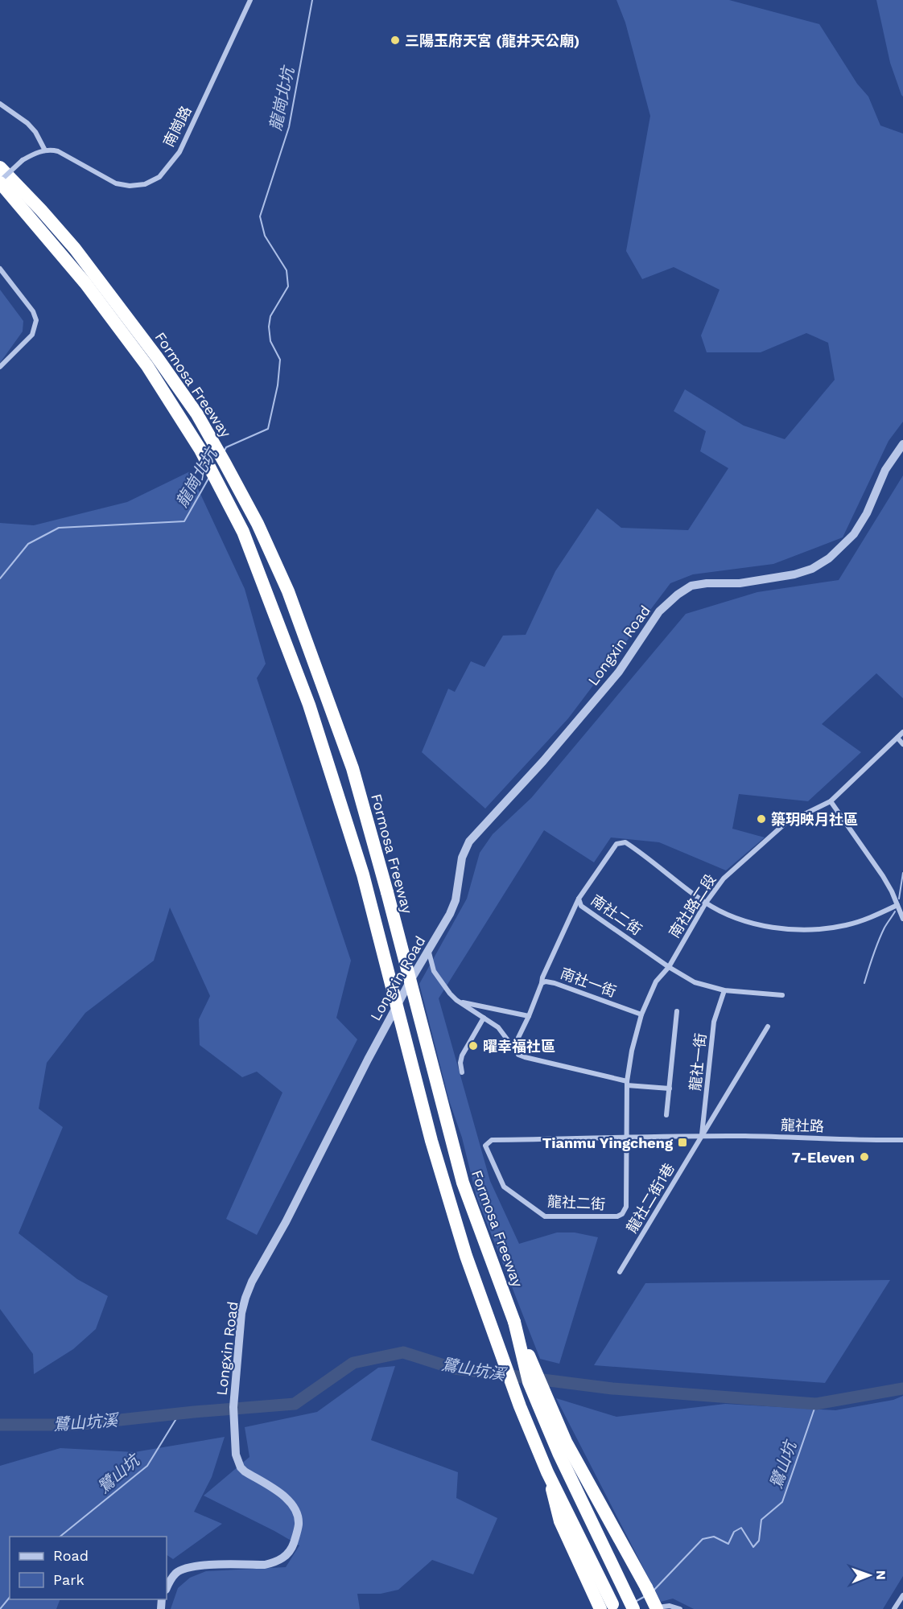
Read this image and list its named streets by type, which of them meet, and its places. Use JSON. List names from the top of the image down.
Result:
{
  "streets": {
    "highway": ["Formosa Freeway"],
    "street": [
      "南崗路",
      "Longxin Road",
      "南社路二段",
      "南社二街",
      "南社一街",
      "龍社一街",
      "龍社路",
      "龍社二街1巷",
      "龍社二街"
    ]
  },
  "crossings": [
    ["南社路二段", "南社二街"],
    ["南社路二段", "南社一街"],
    ["南社路二段", "龍社二街"],
    ["南社二街", "龍社一街"],
    ["龍社一街", "龍社路"],
    ["龍社一街", "龍社二街1巷"],
    ["龍社一街", "龍社二街"],
    ["龍社路", "龍社二街1巷"],
    ["龍社路", "龍社二街"],
    ["龍社二街1巷", "龍社二街"]
  ],
  "water": ["龍崗北坑", "鷺山坑溪", "鷺山坑"],
  "places": {
    "other": [
      "三陽玉府天宮 (龍井天公廟)",
      "築玥映月社區",
      "曜幸福社區",
      "7-Eleven"
    ],
    "transit": ["Tianmu Yingcheng"]
  },
  "legend": ["Road", "Park"],
  "north": "right"
}
